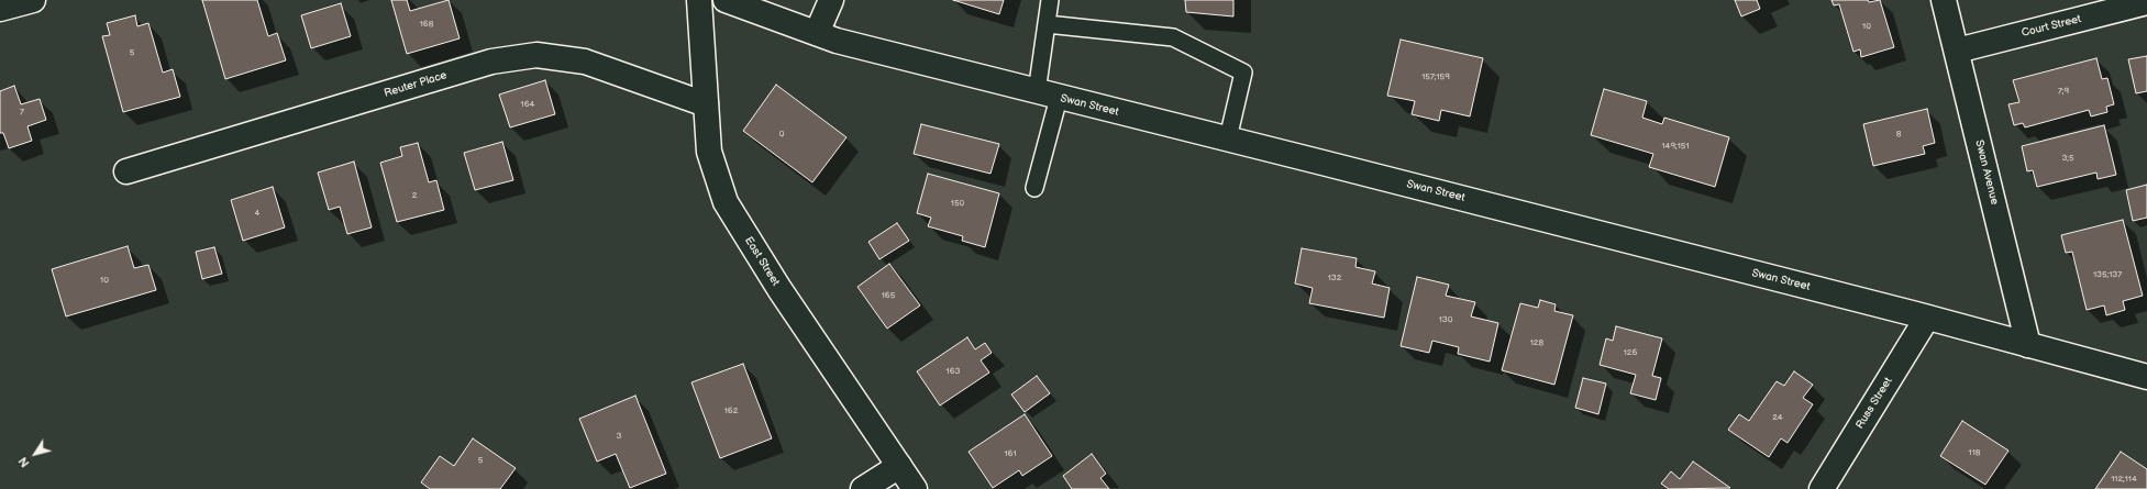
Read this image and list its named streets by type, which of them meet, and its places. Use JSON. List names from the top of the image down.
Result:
{
  "streets": {
    "main road": [
      "Court Street",
      "Reuter Place",
      "Swan Street",
      "Swan Avenue",
      "East Street",
      "Russ Street"
    ]
  },
  "crossings": [
    ["Court Street", "Swan Avenue"],
    ["Reuter Place", "East Street"],
    ["Swan Street", "Swan Avenue"],
    ["Swan Street", "Russ Street"]
  ],
  "house_numbers": [
    "168",
    "10",
    "5",
    "157;159",
    "7;9",
    "164",
    "7",
    "0",
    "8",
    "149;151",
    "3;5",
    "2",
    "150",
    "4",
    "135;137",
    "132",
    "10",
    "165",
    "130",
    "128",
    "126",
    "163",
    "162",
    "24",
    "3",
    "118",
    "161",
    "5",
    "112;114"
  ],
  "north": "bottom left"
}
